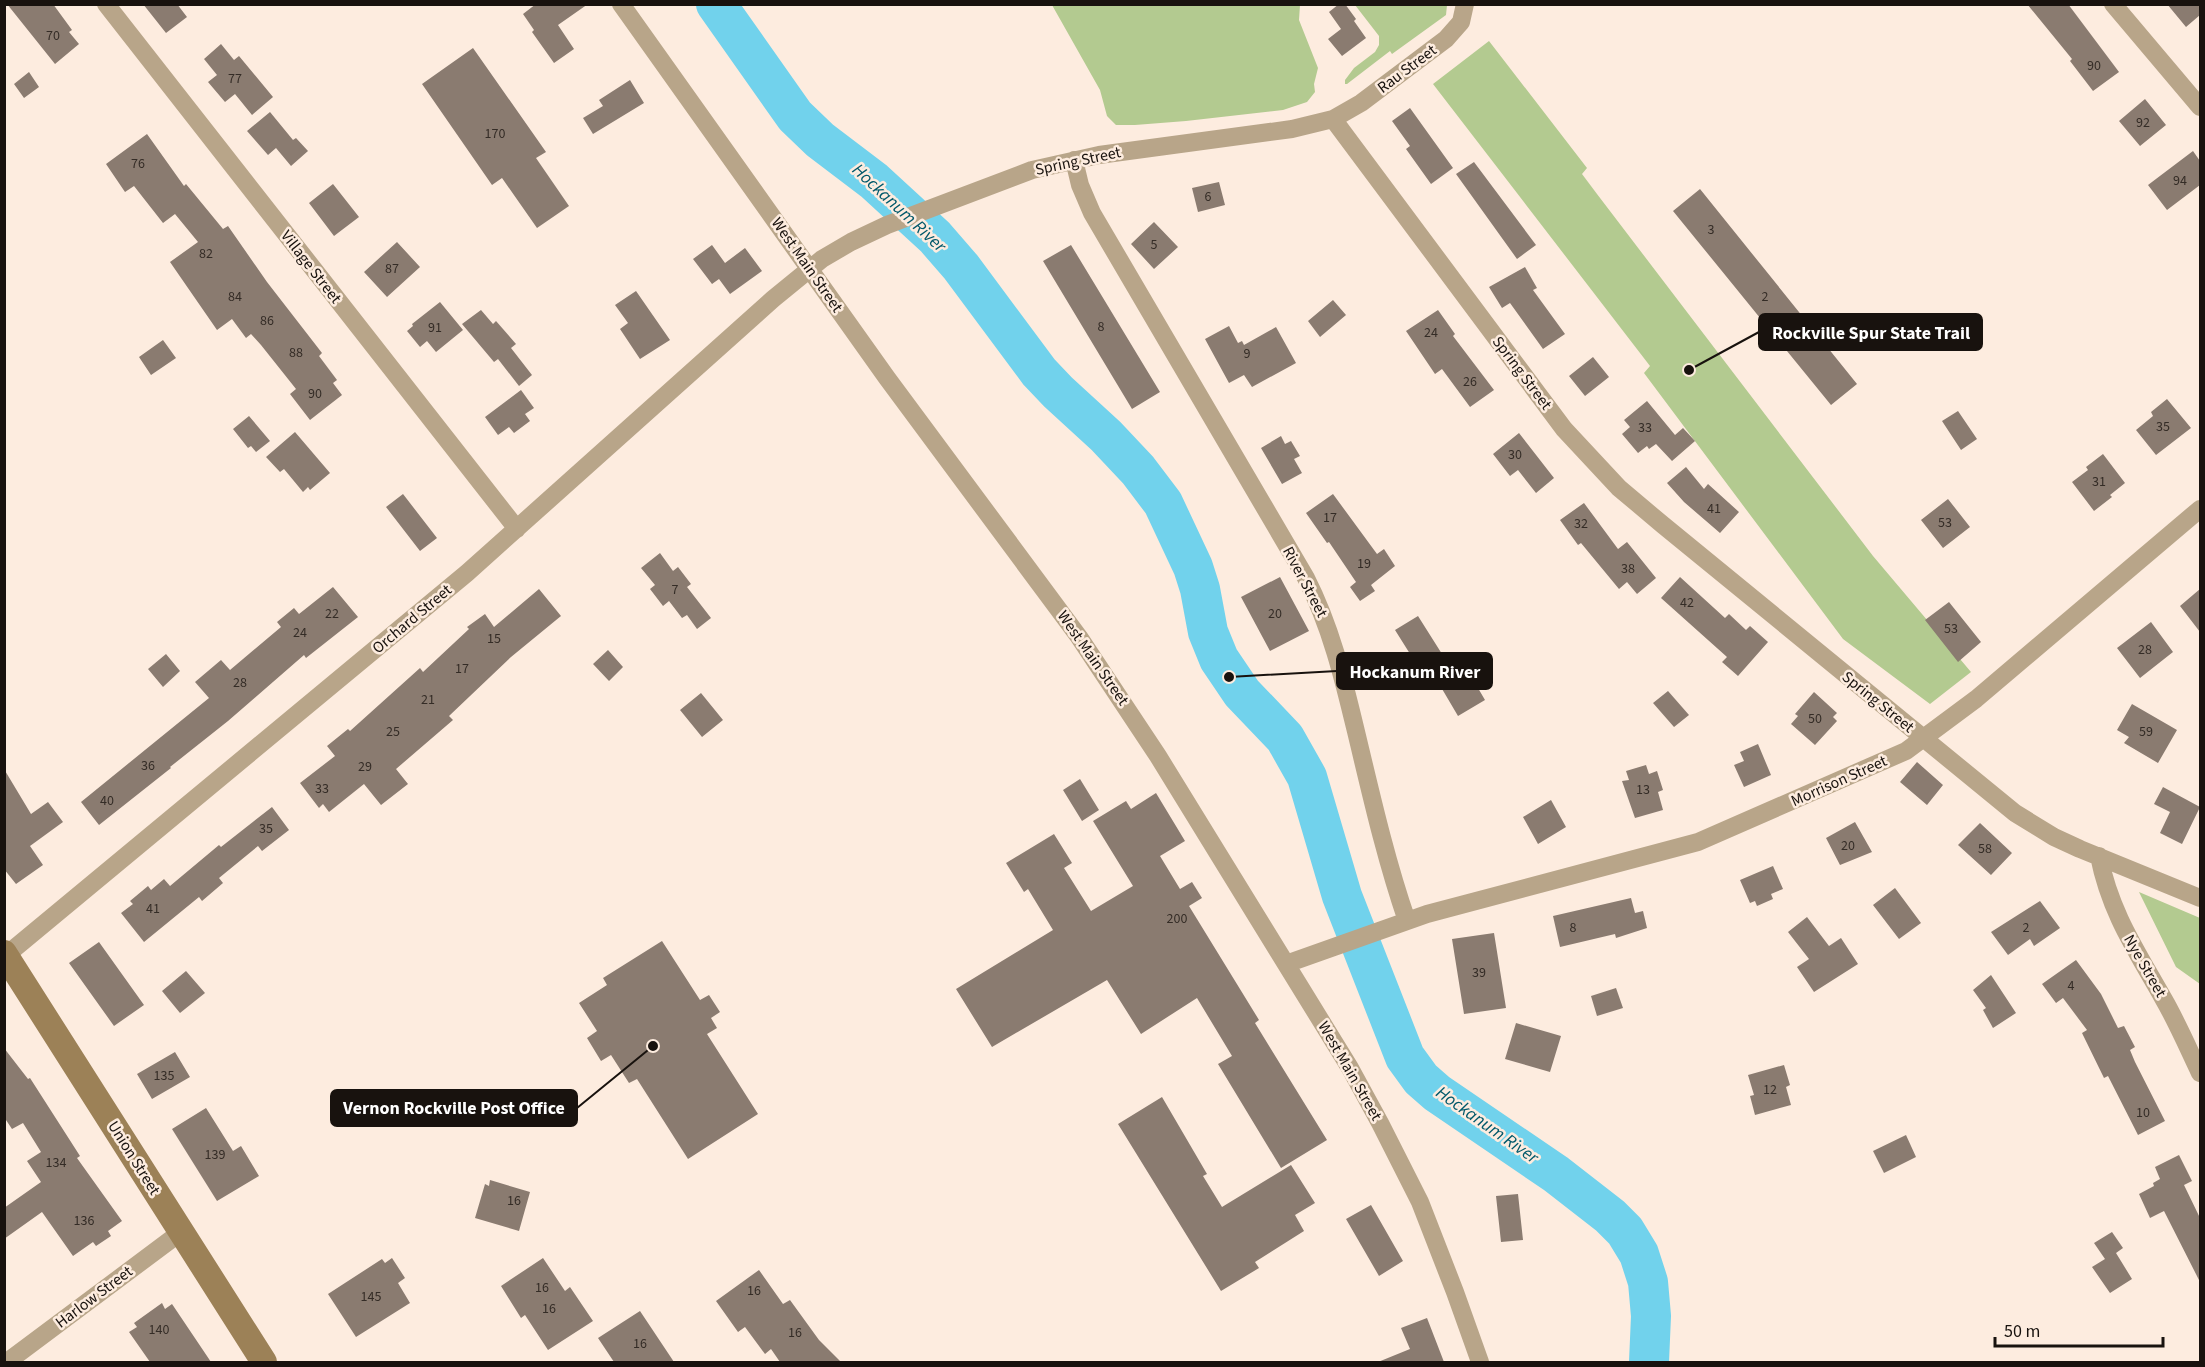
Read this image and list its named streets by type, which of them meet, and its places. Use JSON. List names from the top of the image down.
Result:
{
  "streets": {
    "main road": ["Union Street"],
    "street": [
      "Rau Street",
      "Spring Street",
      "West Main Street",
      "Village Street",
      "River Street",
      "Orchard Street",
      "Morrison Street",
      "Nye Street",
      "Harlow Street"
    ]
  },
  "crossings": [
    ["Rau Street", "Spring Street"],
    ["Spring Street", "West Main Street"],
    ["Spring Street", "River Street"],
    ["Spring Street", "Orchard Street"],
    ["Spring Street", "Morrison Street"],
    ["Spring Street", "Nye Street"],
    ["West Main Street", "Orchard Street"],
    ["Village Street", "Orchard Street"],
    ["River Street", "Morrison Street"],
    ["Orchard Street", "Union Street"],
    ["Union Street", "Harlow Street"]
  ],
  "water": ["Hockanum River"],
  "places": ["Rockville Spur State Trail", "Hockanum River", "Vernon Rockville Post Office"],
  "house_numbers": [
    "70",
    "90",
    "77",
    "92",
    "170",
    "76",
    "94",
    "6",
    "3",
    "5",
    "82",
    "87",
    "84",
    "2",
    "86",
    "8",
    "91",
    "24",
    "88",
    "9",
    "26",
    "90",
    "35",
    "33",
    "30",
    "31",
    "41",
    "17",
    "53",
    "32",
    "19",
    "38",
    "7",
    "42",
    "22",
    "20",
    "53",
    "24",
    "15",
    "28",
    "17",
    "28",
    "21",
    "50",
    "25",
    "59",
    "36",
    "29",
    "33",
    "13",
    "40",
    "35",
    "20",
    "58",
    "41",
    "200",
    "8",
    "2",
    "39",
    "4",
    "135",
    "12",
    "10",
    "139",
    "134",
    "16",
    "136",
    "16",
    "16",
    "145",
    "16",
    "140",
    "16",
    "16"
  ],
  "scale_bar": "50 m"
}
